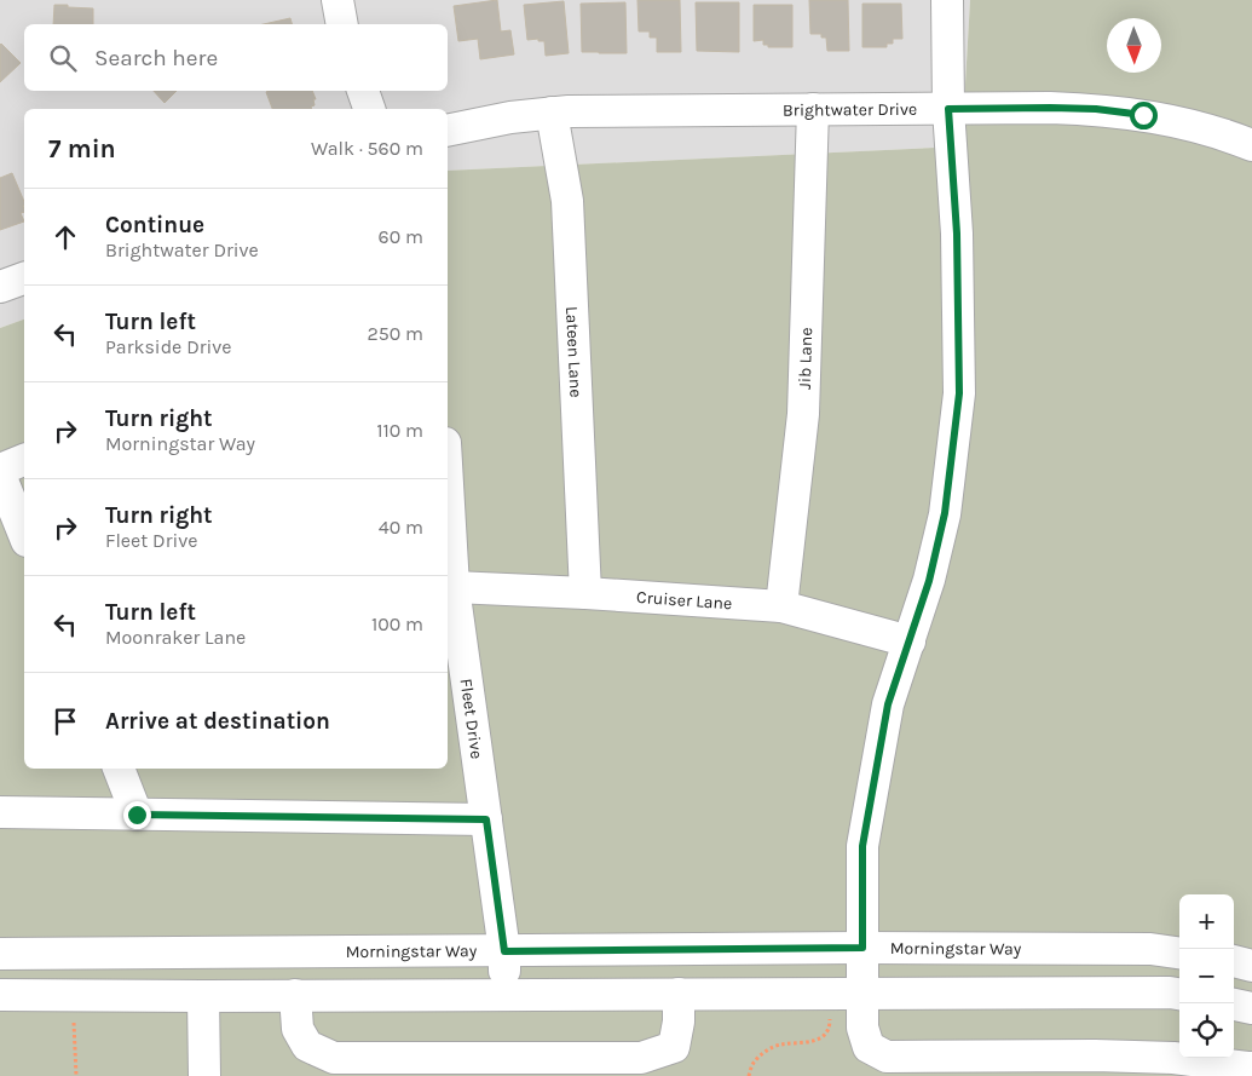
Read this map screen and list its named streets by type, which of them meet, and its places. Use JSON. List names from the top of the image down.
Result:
{
  "streets": {
    "street": [
      "Brightwater Drive",
      "Lateen Lane",
      "Jib Lane",
      "Cruiser Lane",
      "Fleet Drive",
      "Morningstar Way"
    ]
  },
  "crossings": [
    ["Brightwater Drive", "Lateen Lane"],
    ["Brightwater Drive", "Jib Lane"],
    ["Lateen Lane", "Cruiser Lane"],
    ["Jib Lane", "Cruiser Lane"],
    ["Cruiser Lane", "Fleet Drive"],
    ["Fleet Drive", "Morningstar Way"]
  ],
  "north": "bottom",
  "page": {
    "search": "Search here",
    "heading": ["7 min", "Walk · 560 m"],
    "list": [
      ["Continue", "Brightwater Drive", "60 m"],
      ["Turn left", "Parkside Drive", "250 m"],
      ["Turn right", "Morningstar Way", "110 m"],
      ["Turn right", "Fleet Drive", "40 m"],
      ["Turn left", "Moonraker Lane", "100 m"],
      "Arrive at destination"
    ],
    "map_buttons": ["+", "−"]
  }
}
